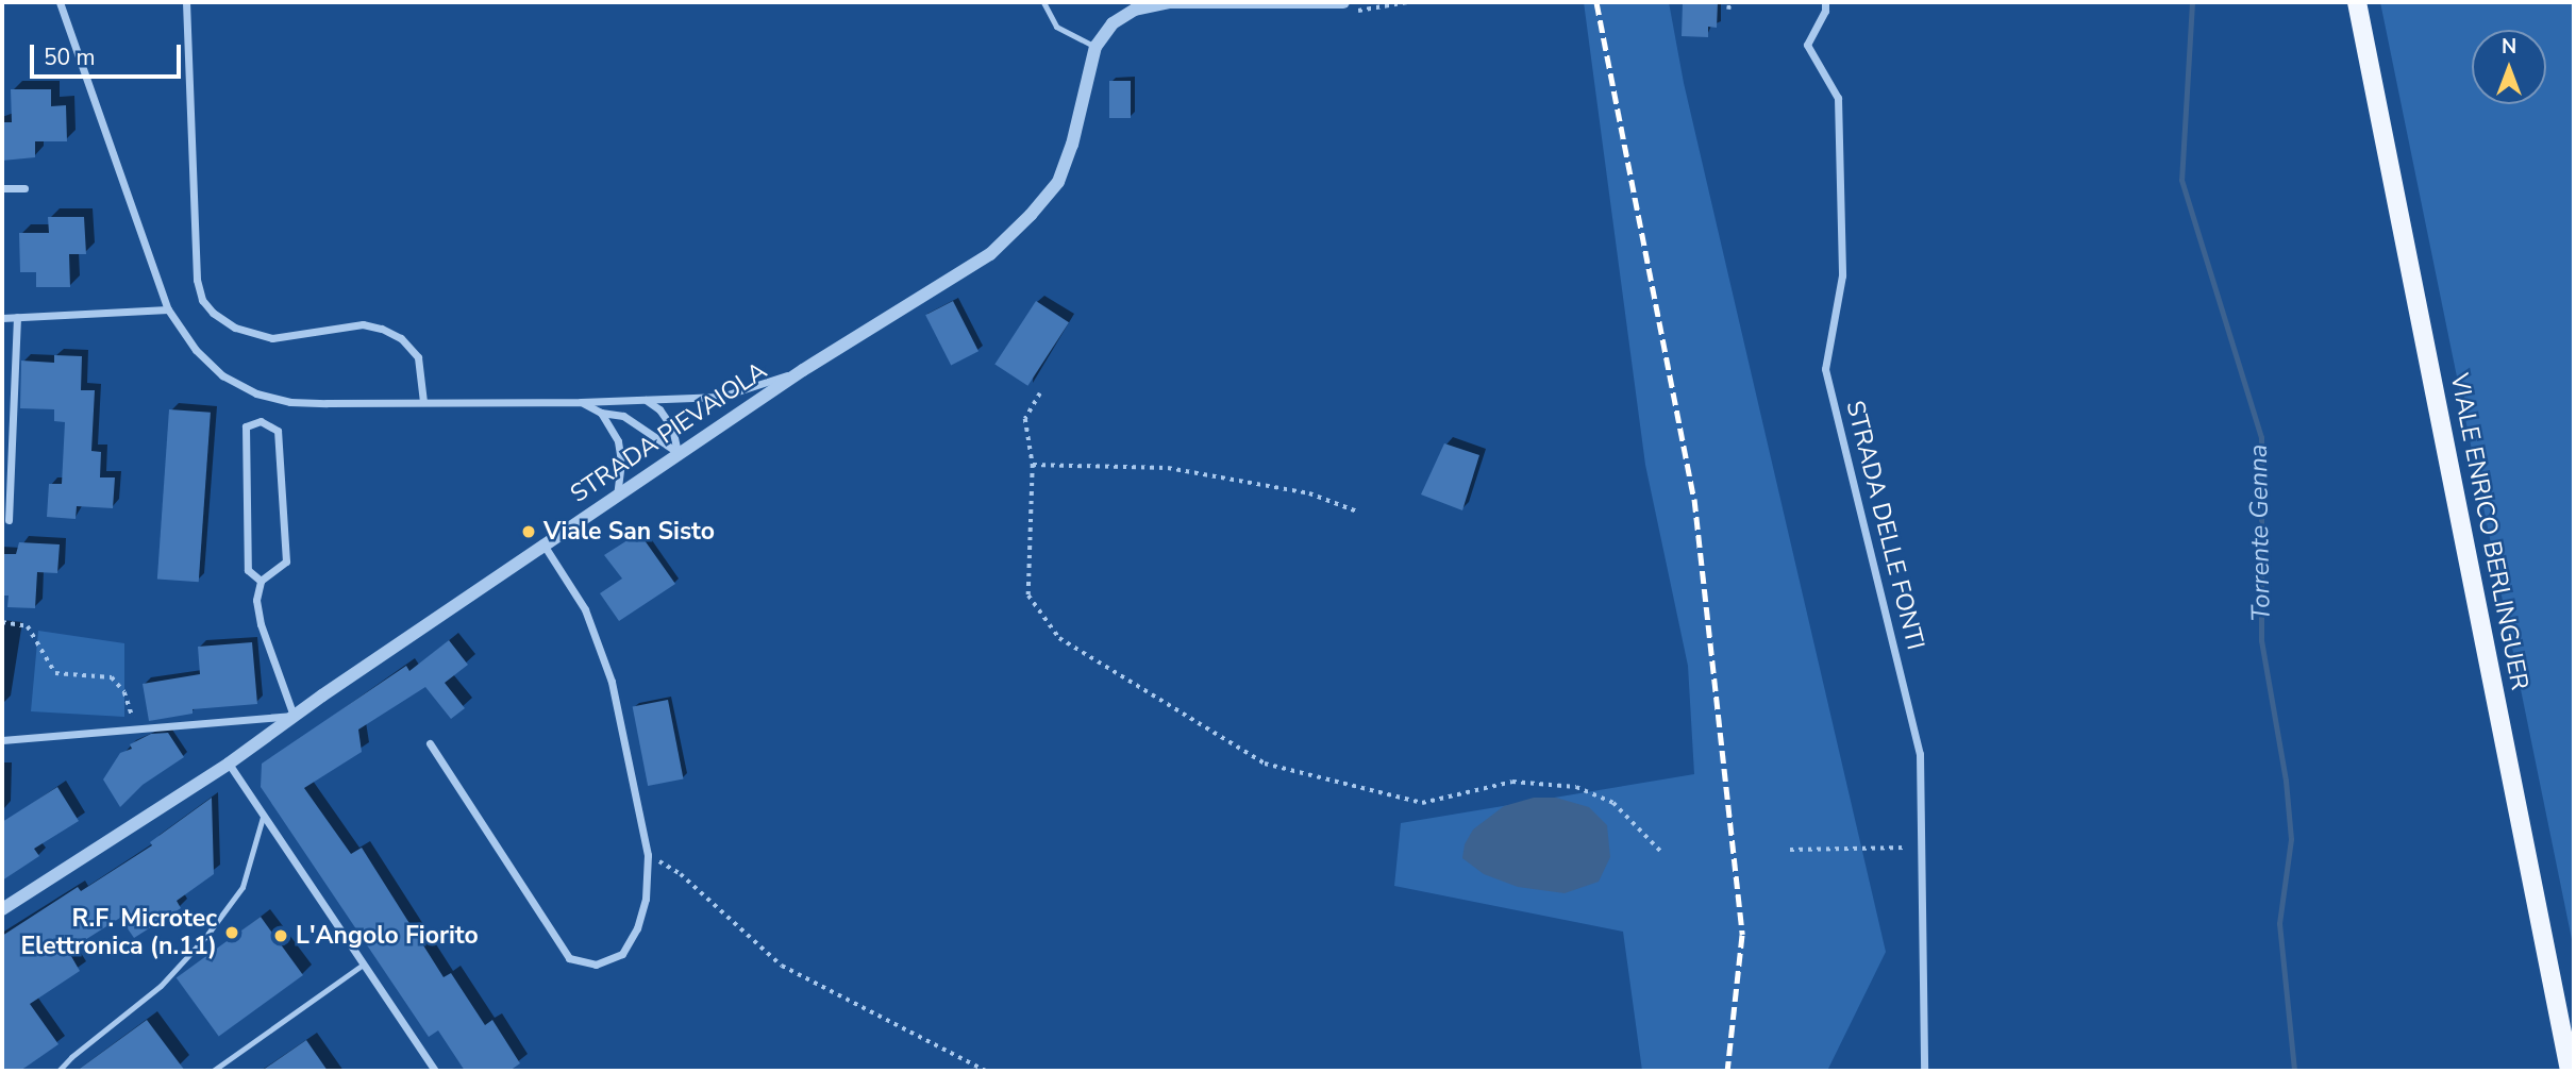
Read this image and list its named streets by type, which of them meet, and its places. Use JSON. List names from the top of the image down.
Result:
{
  "streets": {
    "main road": ["VIALE ENRICO BERLINGUER"],
    "street": ["STRADA PIEVAIOLA", "STRADA DELLE FONTI"]
  },
  "water": ["Torrente Genna"],
  "places": ["Viale San Sisto", "R.F. Microtec Elettronica (n.11)", "L'Angolo Fiorito"],
  "scale_bar": "50 m",
  "north": "top"
}
